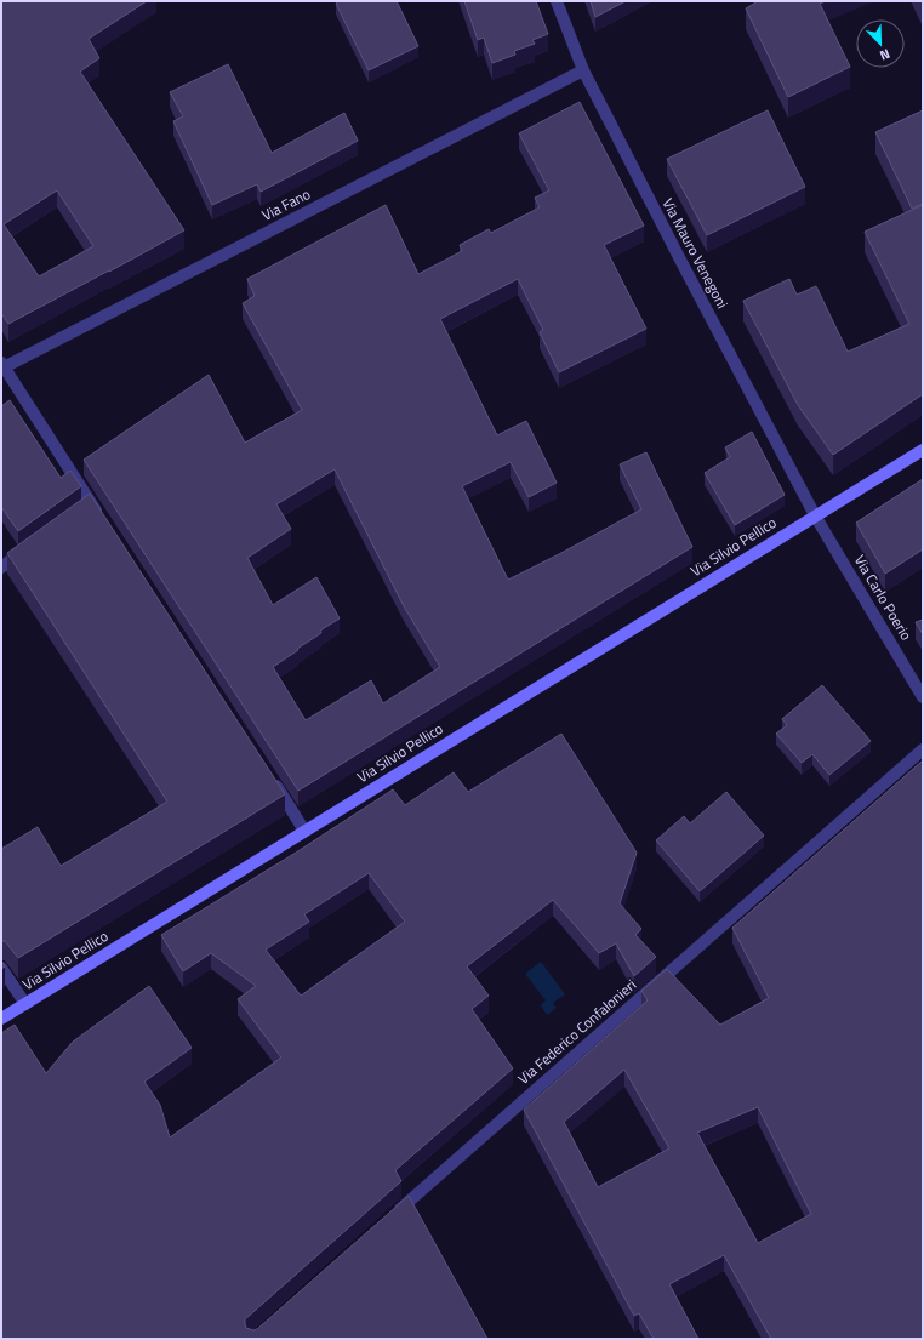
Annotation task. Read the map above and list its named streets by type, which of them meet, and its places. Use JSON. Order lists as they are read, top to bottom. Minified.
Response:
{"streets":{"street":["Via Fano","Via Mauro Venegoni","Via Silvio Pellico","Via Carlo Poerio","Via Federico Confalonieri"]},"crossings":[["Via Fano","Via Mauro Venegoni"],["Via Mauro Venegoni","Via Silvio Pellico"],["Via Mauro Venegoni","Via Carlo Poerio"],["Via Silvio Pellico","Via Carlo Poerio"]],"north":"bottom right"}
